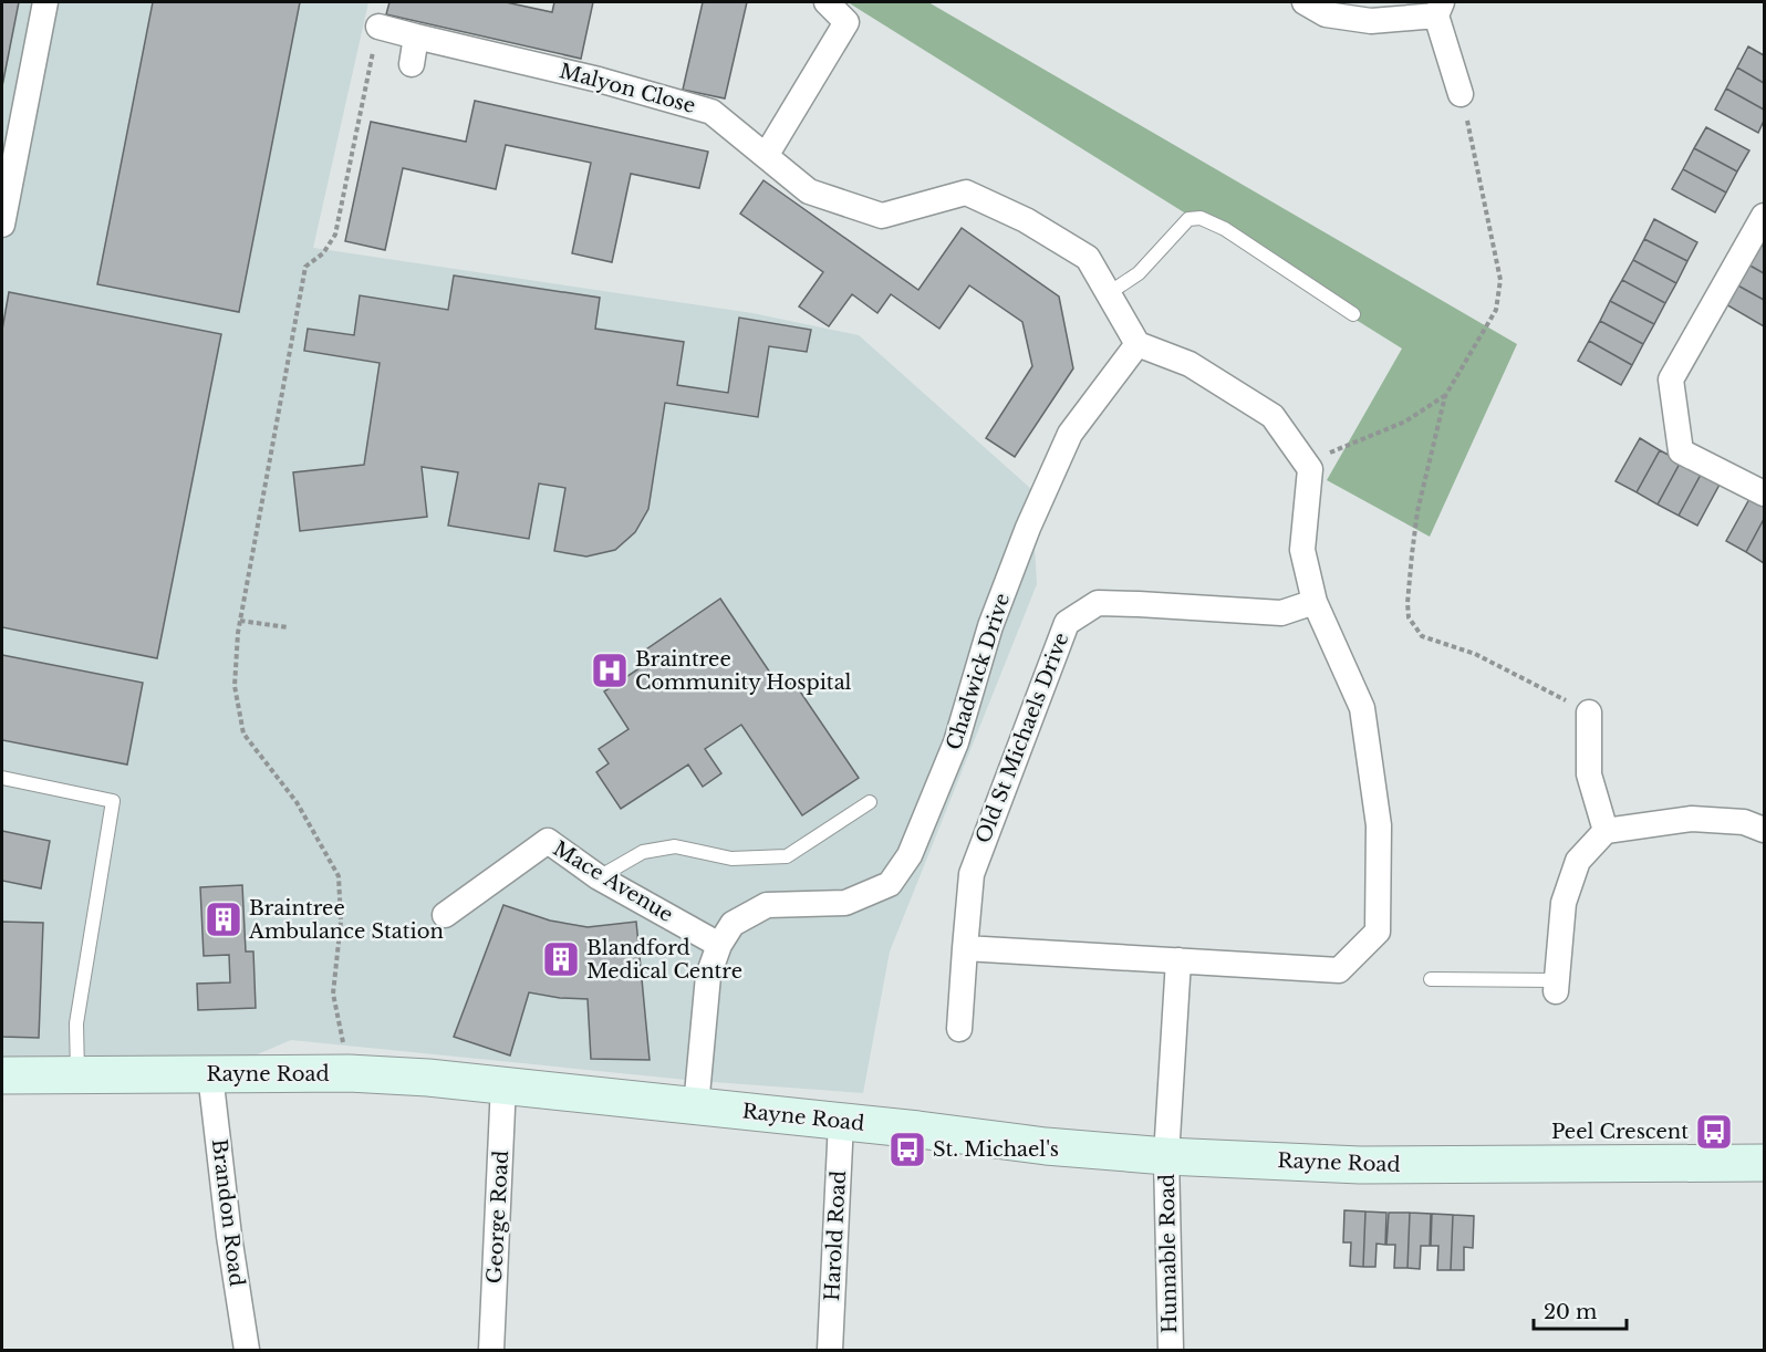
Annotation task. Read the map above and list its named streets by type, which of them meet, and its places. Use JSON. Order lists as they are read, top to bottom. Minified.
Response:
{"streets":{"main road":["Rayne Road"],"street":["Malyon Close","Chadwick Drive","Old St Michaels Drive","Mace Avenue","Brandon Road","George Road","Harold Road","Hunnable Road"]},"crossings":[["Malyon Close","Chadwick Drive"],["Chadwick Drive","Mace Avenue"],["Chadwick Drive","Rayne Road"],["Rayne Road","Brandon Road"],["Rayne Road","George Road"],["Rayne Road","Harold Road"],["Rayne Road","Hunnable Road"]],"places":{"hospital":["Braintree Community Hospital"],"building":["Braintree Ambulance Station","Blandford Medical Centre"],"bus stop":["Peel Crescent","St. Michael's"]},"scale_bar":"20 m"}
